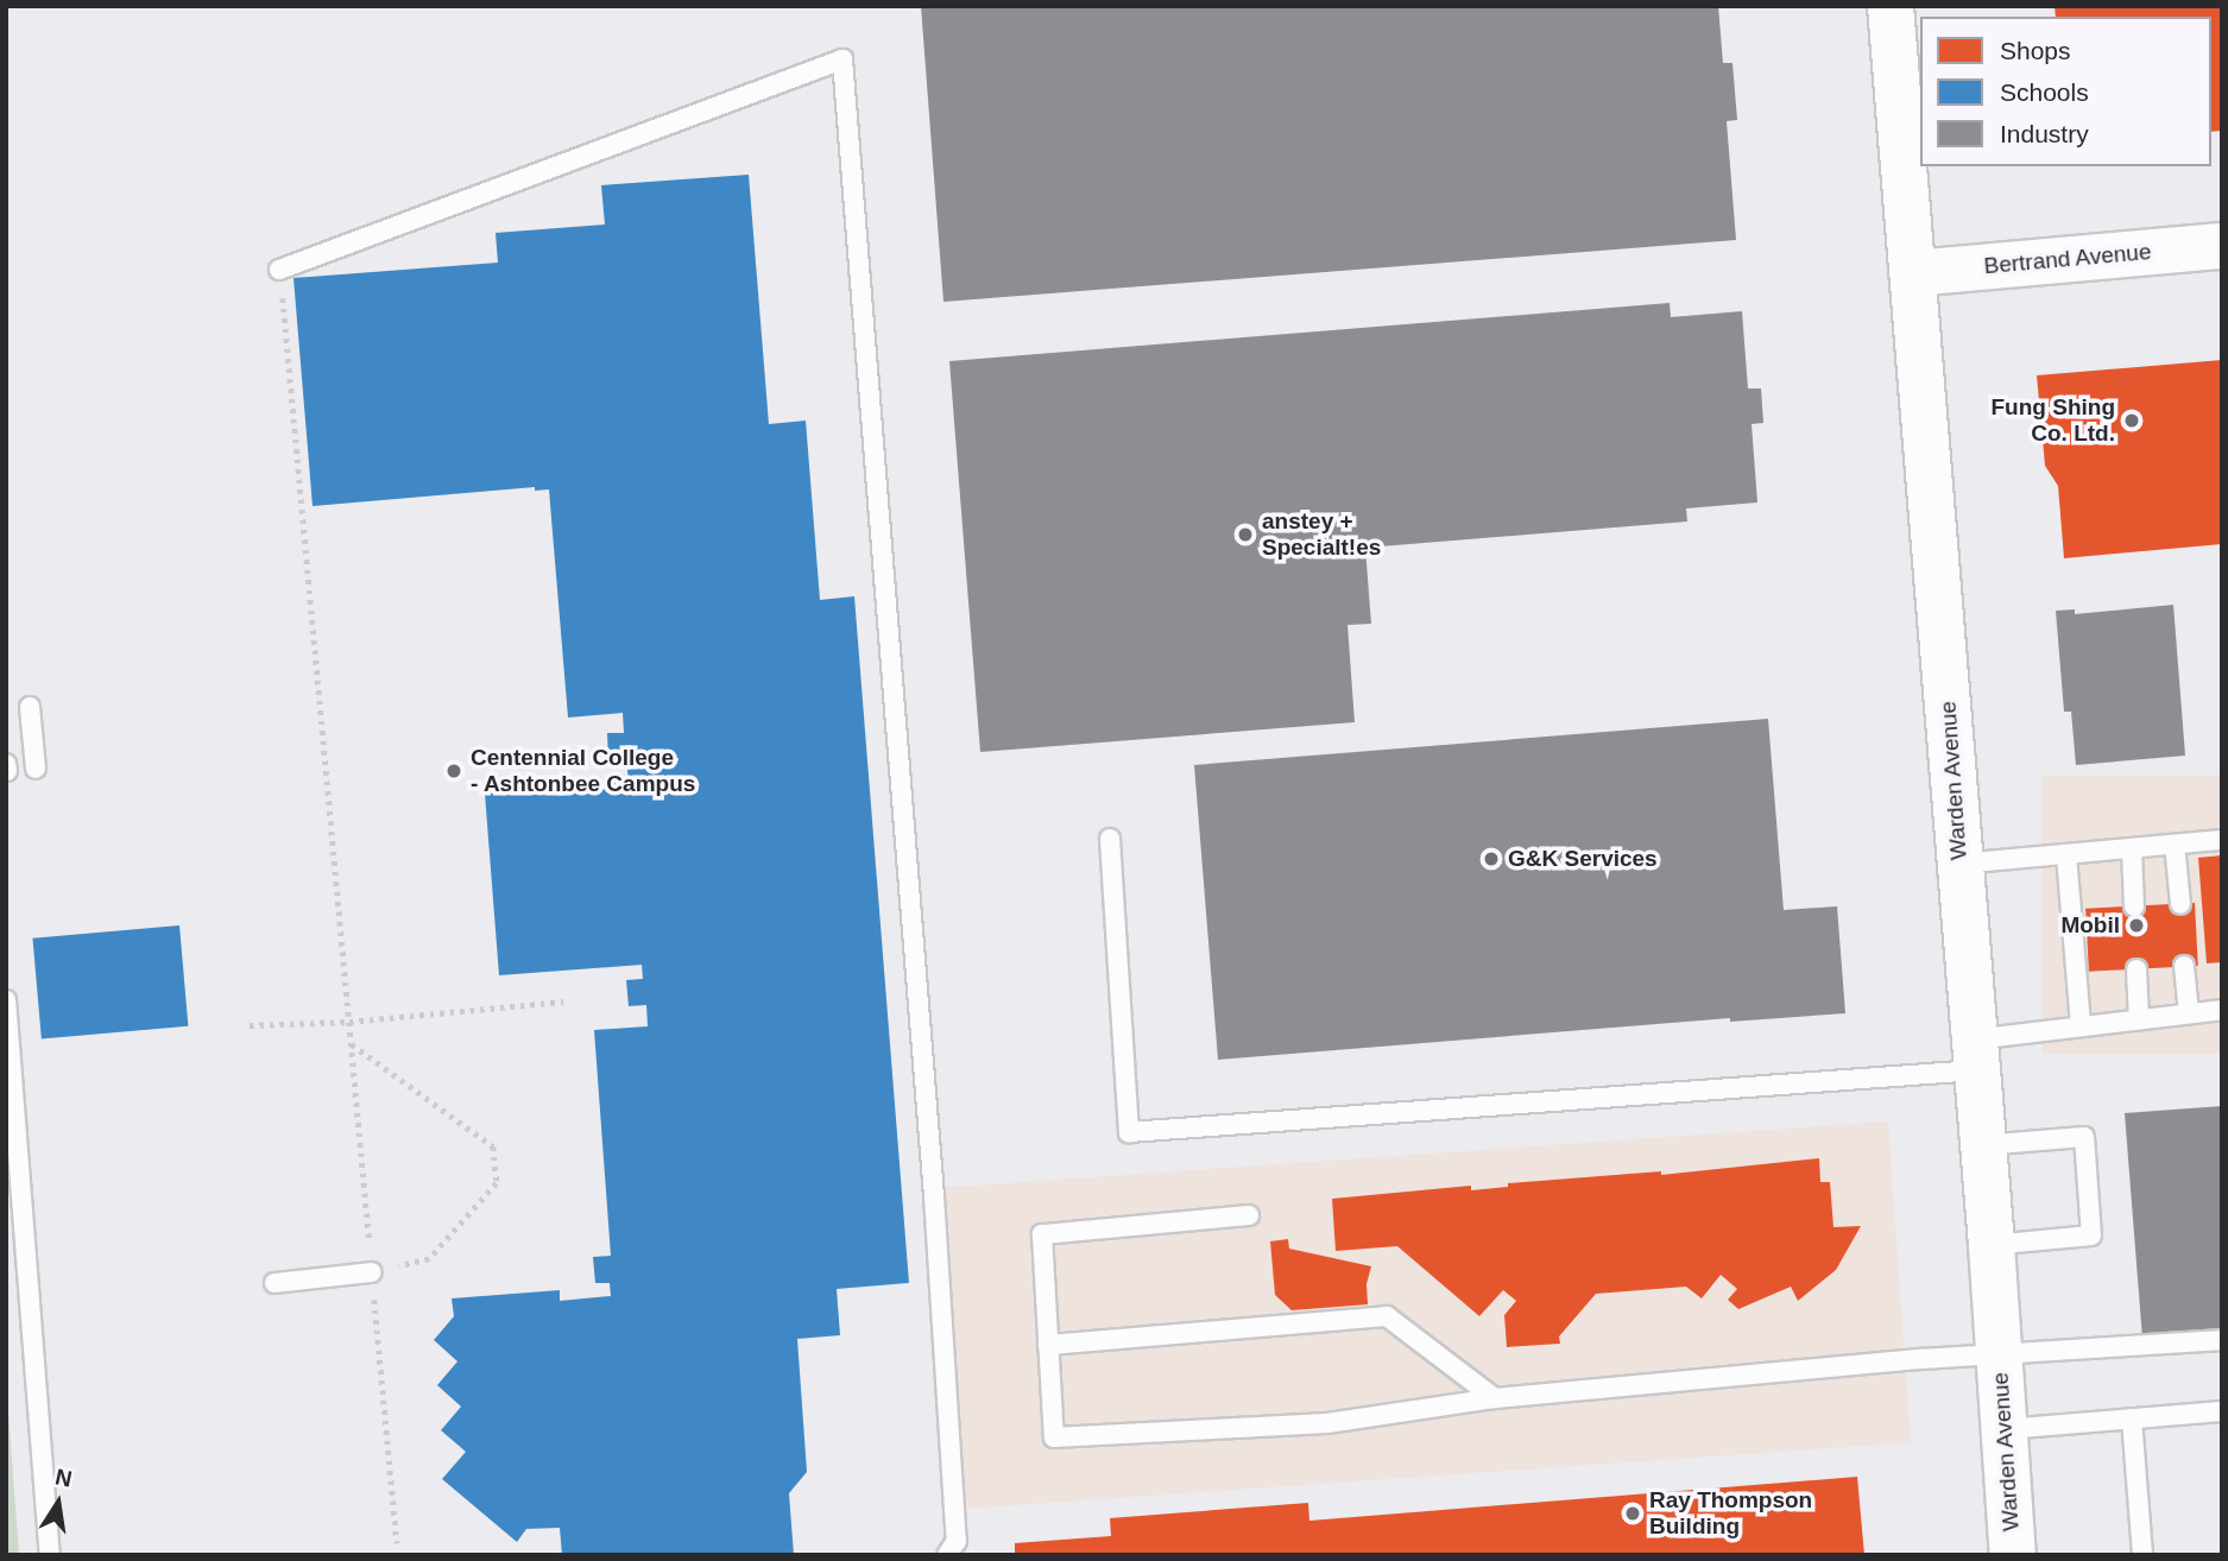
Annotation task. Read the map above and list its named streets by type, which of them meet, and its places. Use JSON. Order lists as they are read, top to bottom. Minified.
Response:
{"streets":{"main road":["Bertrand Avenue","Warden Avenue"]},"crossings":[["Bertrand Avenue","Warden Avenue"]],"places":["Fung Shing Co. Ltd.","anstey + Specialt!es","Centennial College - Ashtonbee Campus","G&K Services","Mobil","Ray Thompson Building"],"legend":["Shops","Schools","Industry"],"north":"top"}
